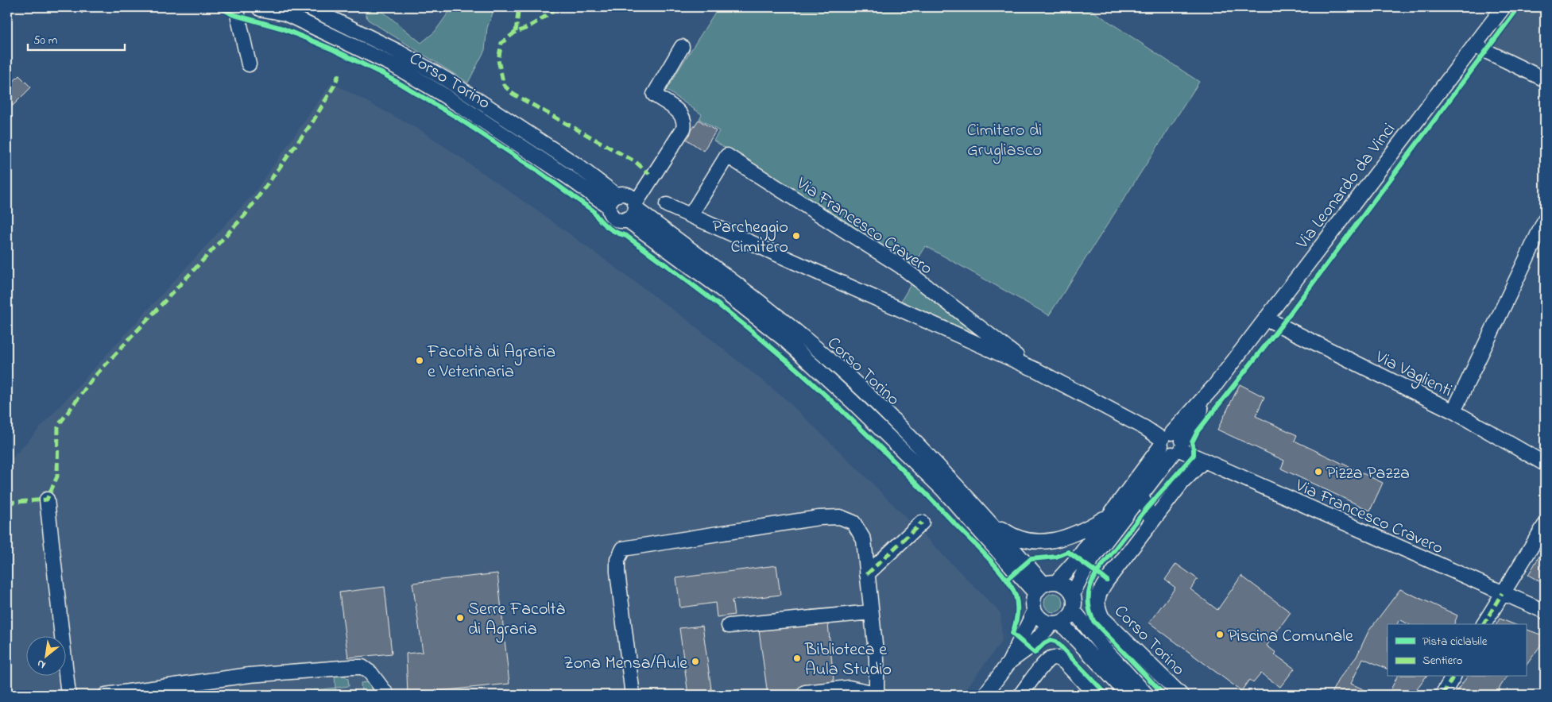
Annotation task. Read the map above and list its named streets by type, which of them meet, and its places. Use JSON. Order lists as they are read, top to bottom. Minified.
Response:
{"streets":{"street":["Corso Torino","Via Leonardo da Vinci","Via Francesco Cravero","Via Vaglienti"]},"crossings":[["Corso Torino","Via Leonardo da Vinci"],["Via Leonardo da Vinci","Via Francesco Cravero"],["Via Leonardo da Vinci","Via Vaglienti"]],"parks":["Cimitero di Grugliasco"],"places":["Parcheggio Cimitero","Facoltà di Agraria e Veterinaria","Pizza Pazza","Serre Facoltà di Agraria","Piscina Comunale","Biblioteca e Aula Studio","Zona Mensa/Aule"],"legend":["Pista ciclabile","Sentiero"],"scale_bar":"50 m","north":"bottom left"}
